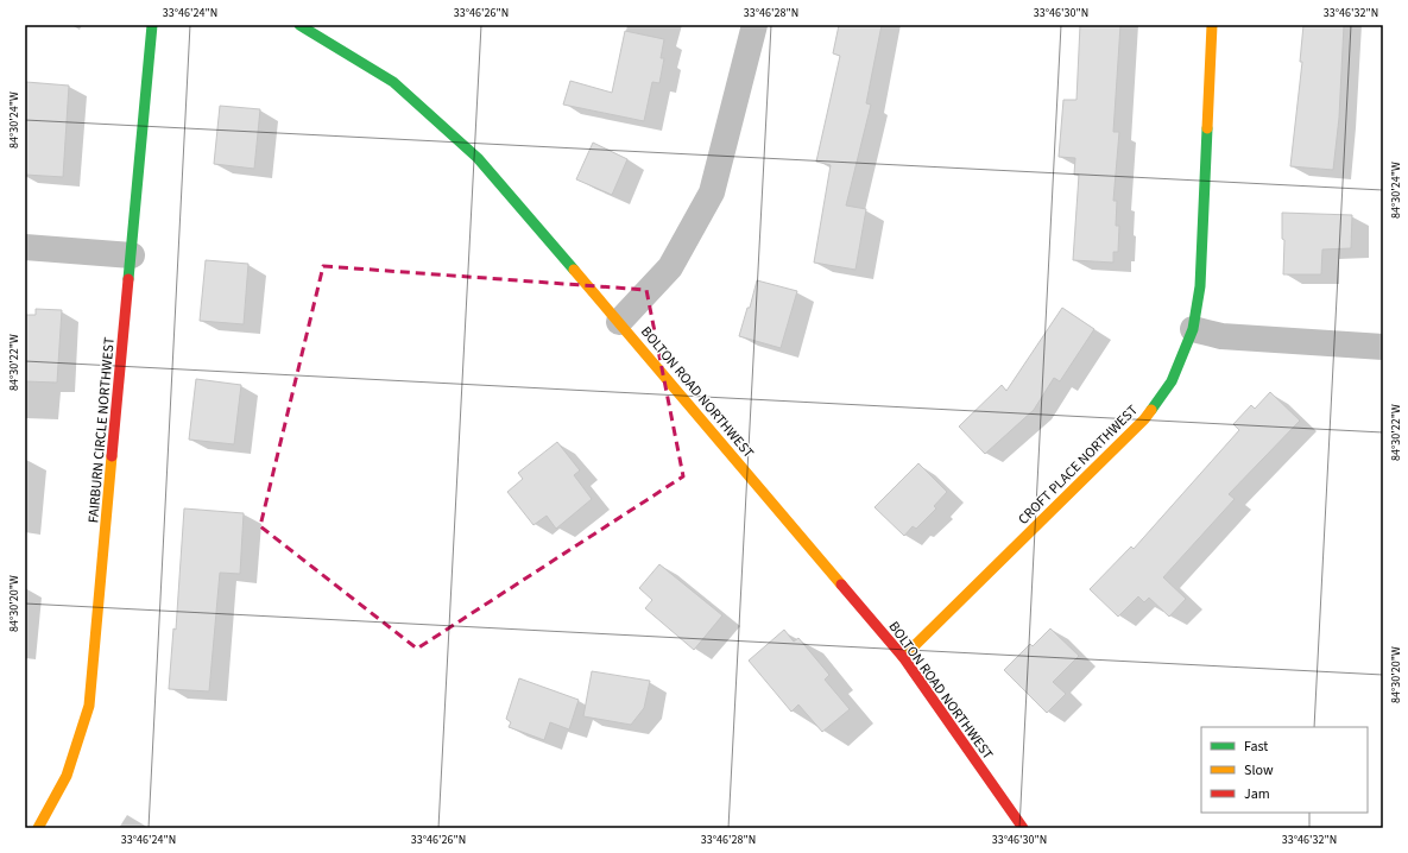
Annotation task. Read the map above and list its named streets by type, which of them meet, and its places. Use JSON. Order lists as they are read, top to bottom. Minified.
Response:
{"streets":{"street":["BOLTON ROAD NORTHWEST","FAIRBURN CIRCLE NORTHWEST","CROFT PLACE NORTHWEST"]},"crossings":[["BOLTON ROAD NORTHWEST","CROFT PLACE NORTHWEST"]],"legend":["Fast","Slow","Jam"],"coordinates":["33°46'24\"N","33°46'26\"N","33°46'28\"N","33°46'30\"N","33°46'32\"N","84°30'24\"W","84°30'22\"W","84°30'20\"W"]}
